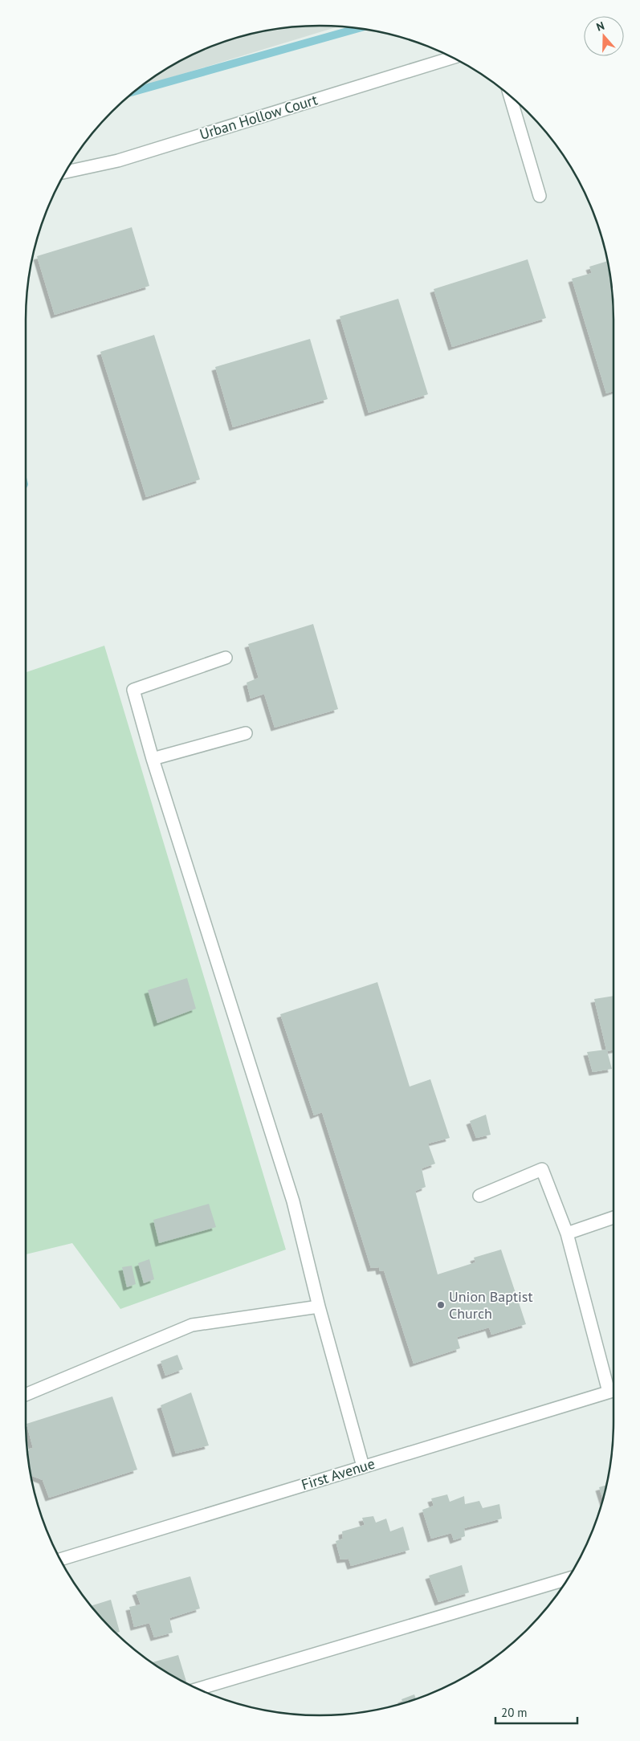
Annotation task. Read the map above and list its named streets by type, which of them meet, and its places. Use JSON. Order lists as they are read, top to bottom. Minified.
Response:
{"streets":{"street":["Urban Hollow Court","First Avenue"]},"places":["Union Baptist Church"],"scale_bar":"20 m","north":"top"}
